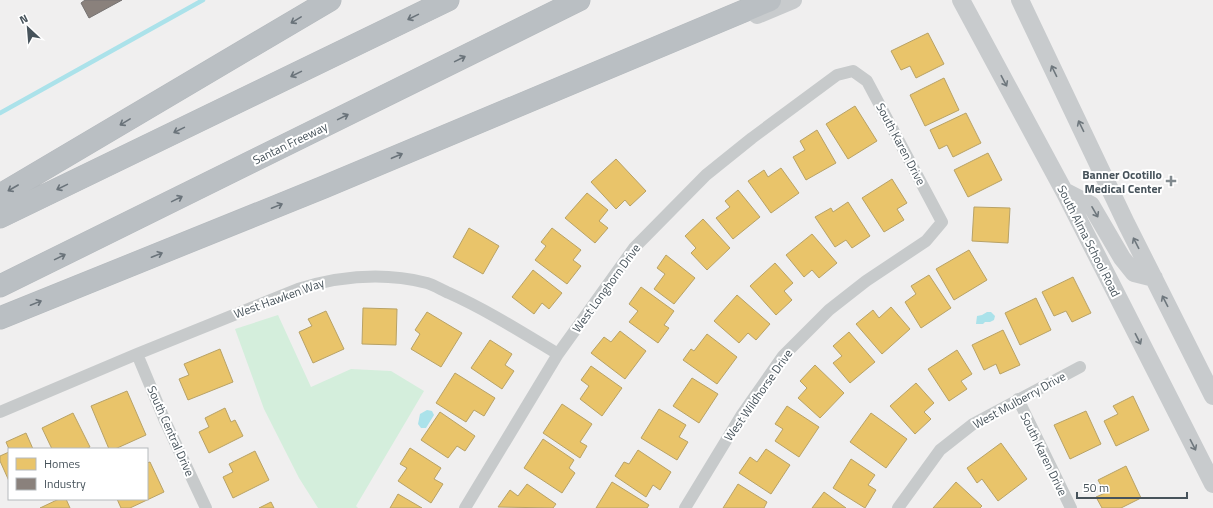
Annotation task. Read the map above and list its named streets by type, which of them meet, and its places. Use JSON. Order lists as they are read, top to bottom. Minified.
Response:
{"streets":{"highway":["Santan Freeway"],"main road":["South Alma School Road"],"street":["South Karen Drive","West Longhorn Drive","West Hawken Way","West Wildhorse Drive","West Mulberry Drive","South Central Drive"]},"crossings":[["South Karen Drive","West Longhorn Drive"],["South Karen Drive","West Wildhorse Drive"],["South Karen Drive","West Mulberry Drive"],["West Longhorn Drive","West Hawken Way"],["West Hawken Way","South Central Drive"]],"places":{"health":["Banner Ocotillo Medical Center"]},"legend":["Homes","Industry"],"scale_bar":"50 m","north":"top left"}
